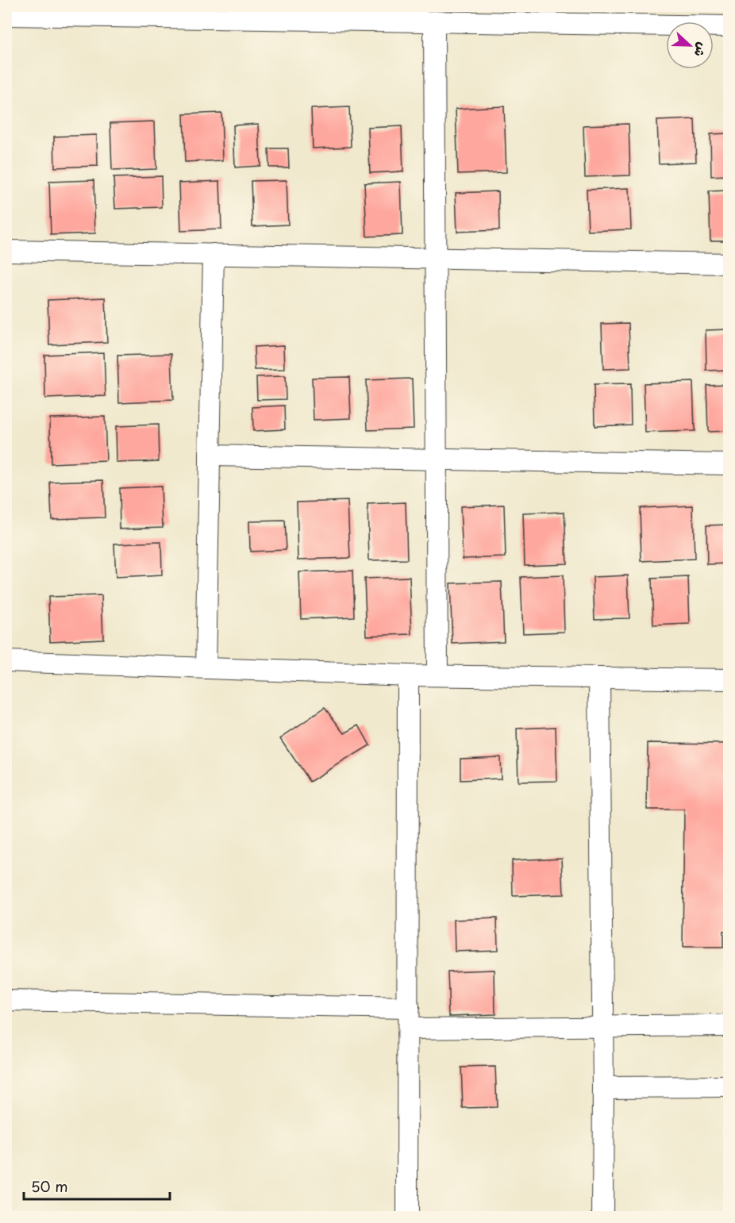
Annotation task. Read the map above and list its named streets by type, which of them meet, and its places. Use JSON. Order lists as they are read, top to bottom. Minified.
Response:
{"scale_bar":"50 m","north":"right"}
